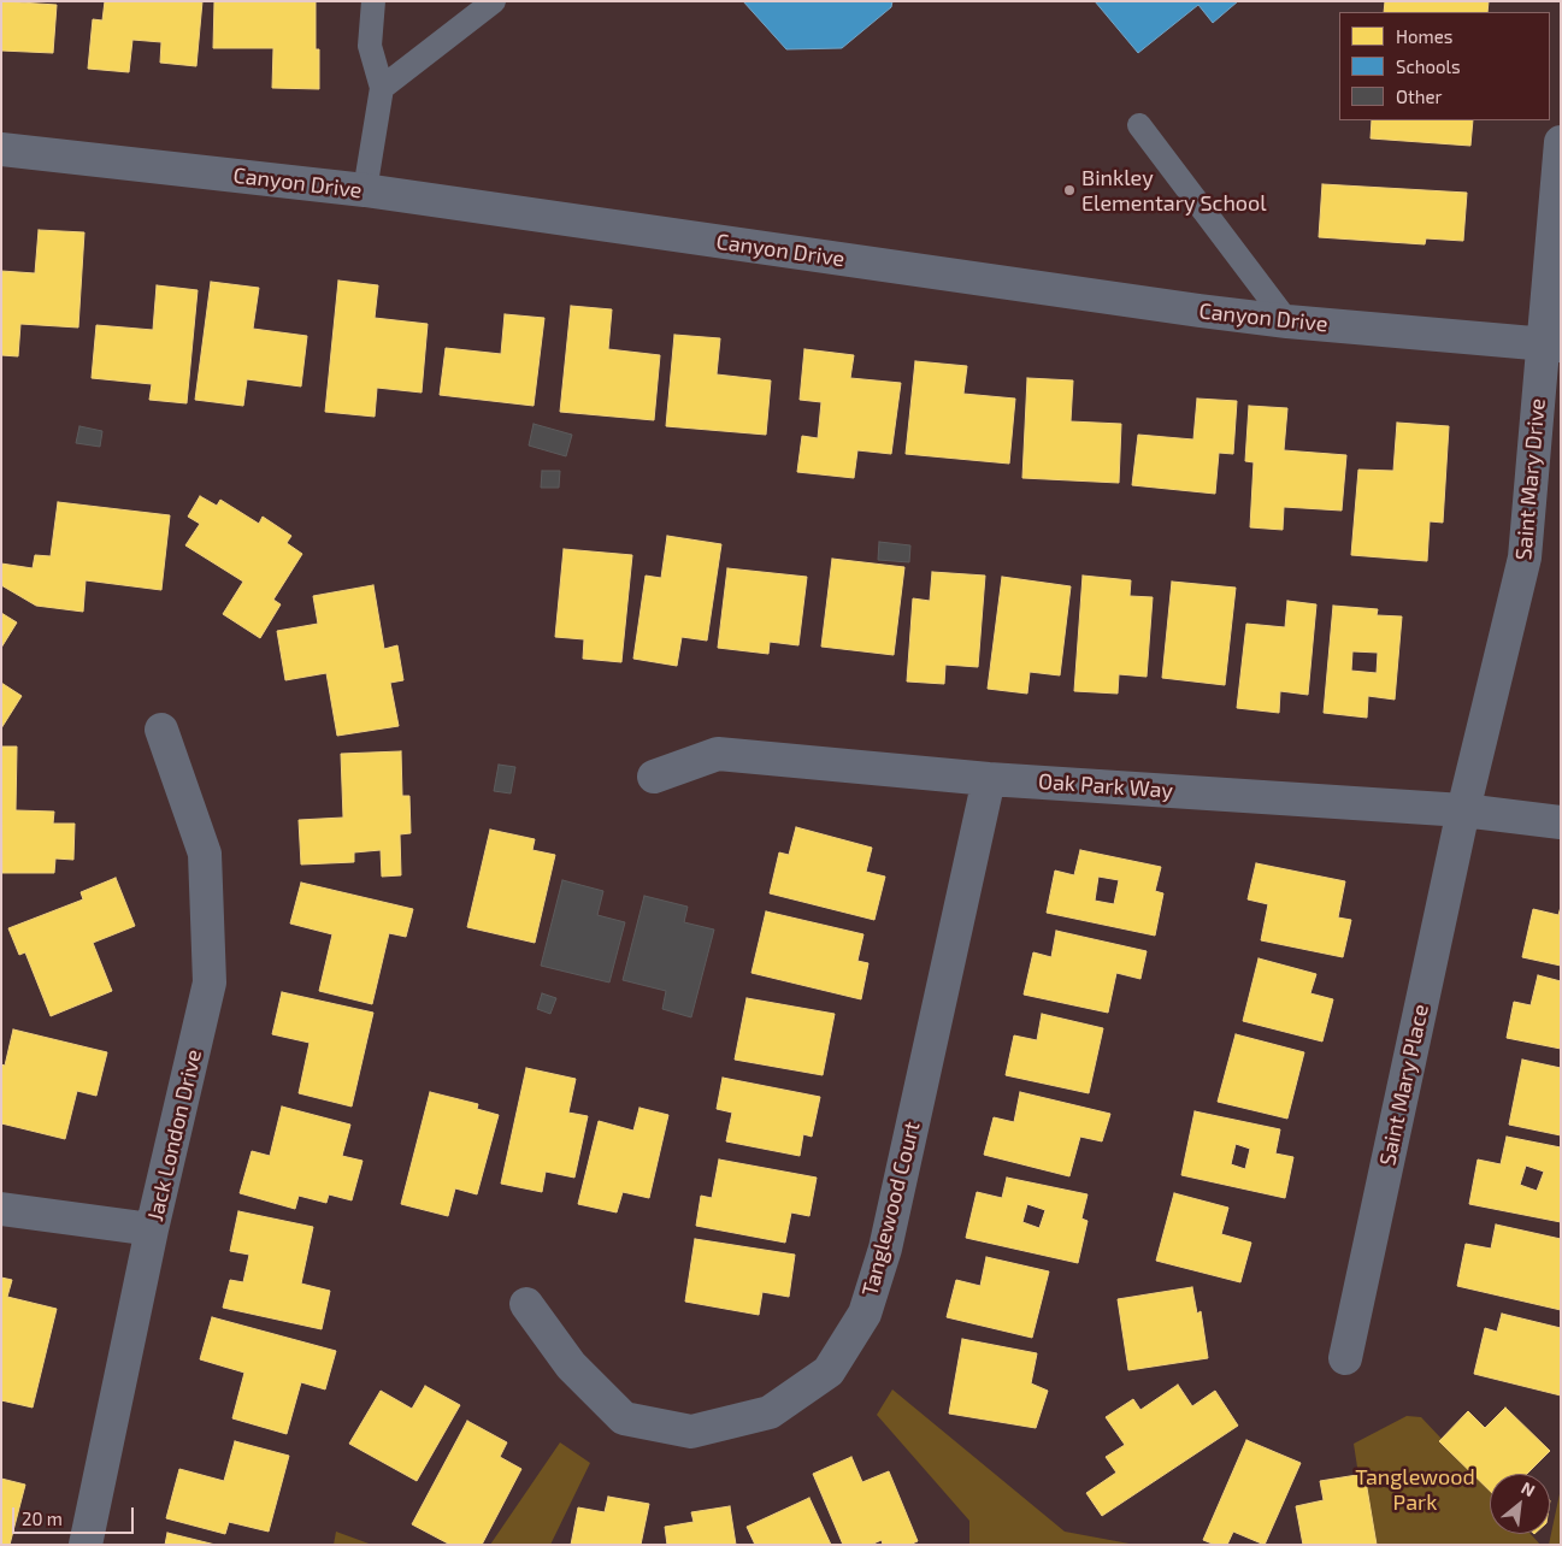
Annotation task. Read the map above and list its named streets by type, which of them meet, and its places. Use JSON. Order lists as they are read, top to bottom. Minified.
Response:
{"streets":{"street":["Canyon Drive","Saint Mary Drive","Oak Park Way","Saint Mary Place","Jack London Drive","Tanglewood Court"]},"crossings":[["Canyon Drive","Saint Mary Drive"],["Saint Mary Drive","Oak Park Way"],["Saint Mary Drive","Saint Mary Place"],["Oak Park Way","Saint Mary Place"],["Oak Park Way","Tanglewood Court"]],"parks":["Tanglewood Park"],"places":["Binkley Elementary School"],"legend":["Homes","Schools","Other"],"scale_bar":"20 m","north":"top right"}
